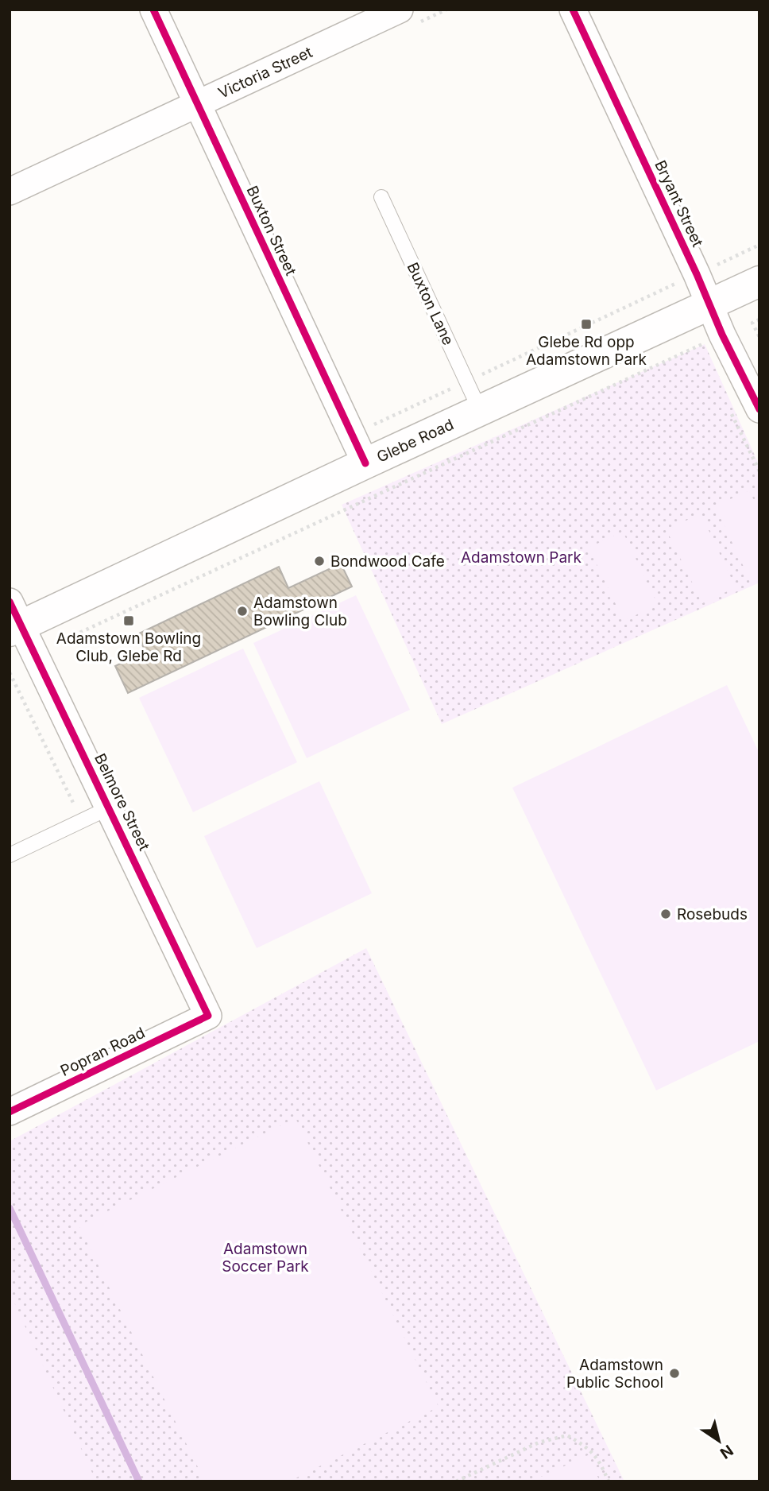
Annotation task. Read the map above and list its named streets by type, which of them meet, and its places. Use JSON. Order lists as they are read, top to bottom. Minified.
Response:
{"streets":{"main road":["Glebe Road"],"street":["Victoria Street","Bryant Street","Buxton Street","Belmore Street","Popran Road"],"lane":["Buxton Lane"]},"crossings":[["Victoria Street","Buxton Street"],["Bryant Street","Glebe Road"],["Buxton Street","Glebe Road"],["Buxton Lane","Glebe Road"],["Glebe Road","Belmore Street"],["Belmore Street","Popran Road"]],"parks":["Adamstown Park","Adamstown Soccer Park"],"places":{"transit":["Glebe Rd opp Adamstown Park","Adamstown Bowling Club, Glebe Rd"],"other":["Bondwood Cafe","Adamstown Bowling Club","Rosebuds","Adamstown Public School"]},"north":"bottom right"}
